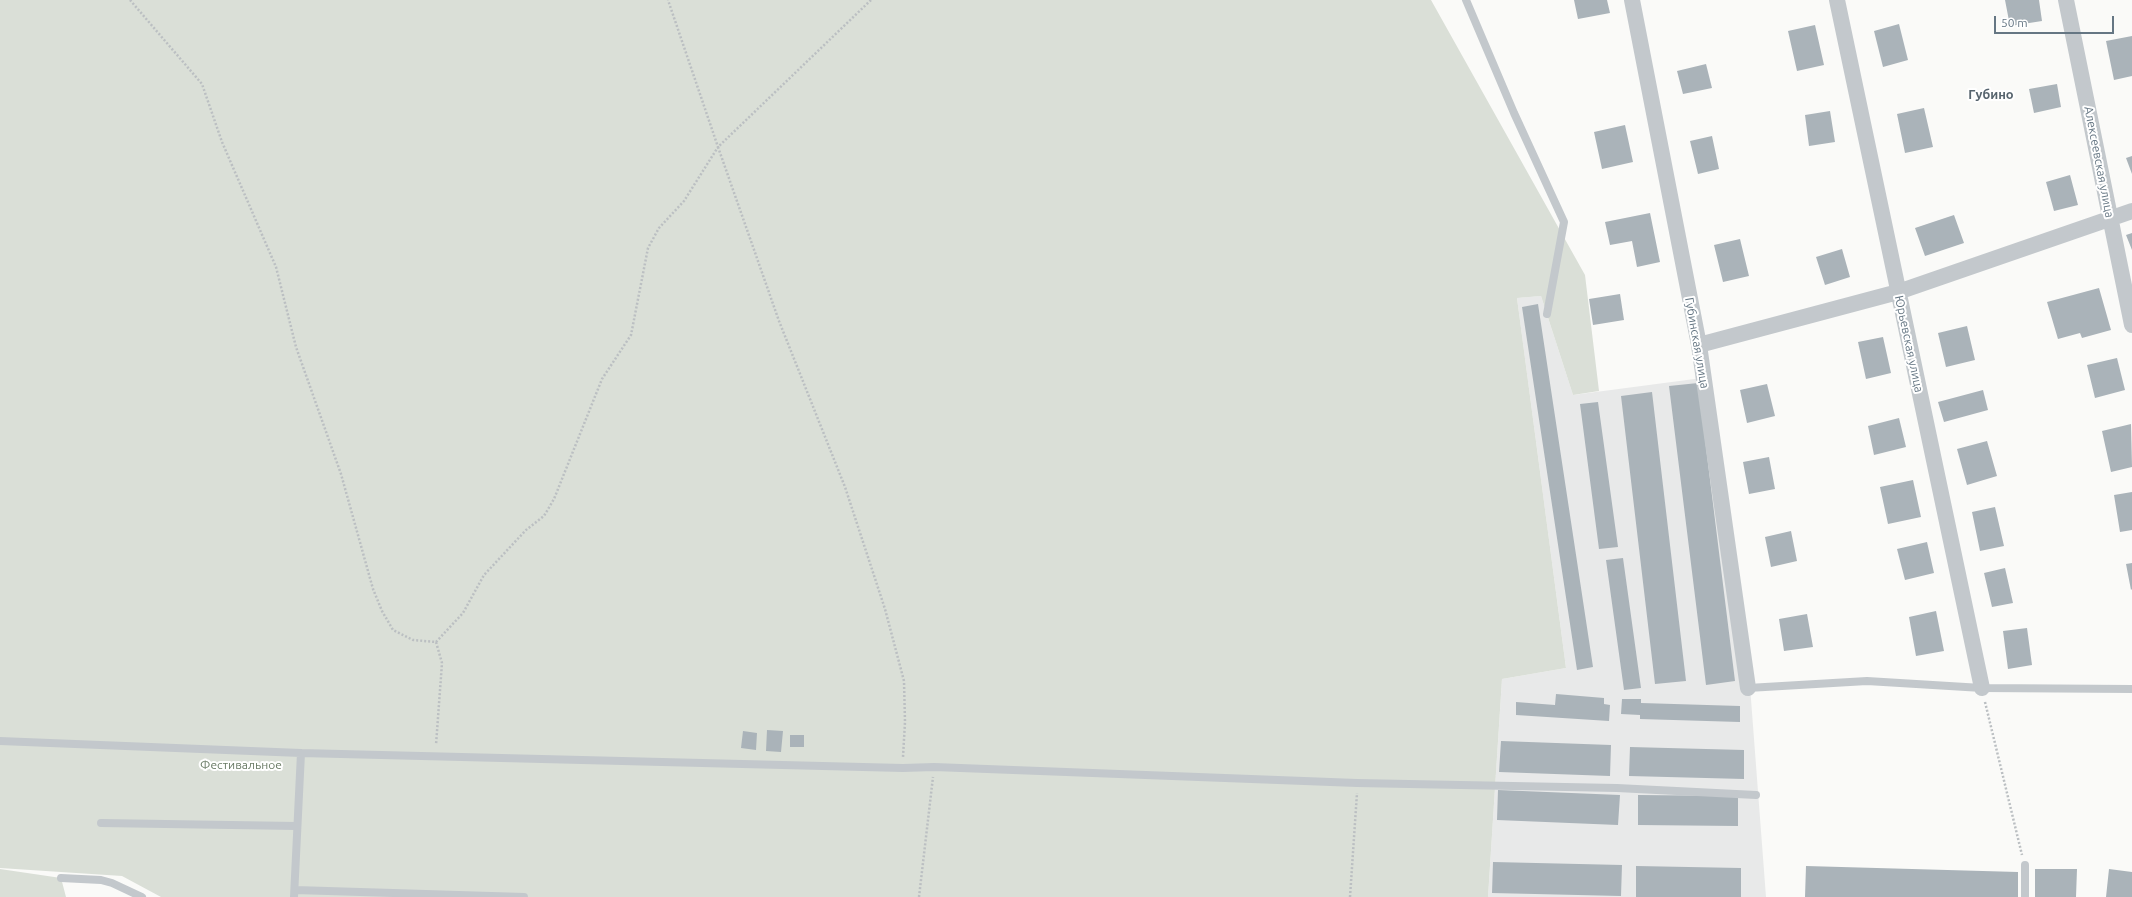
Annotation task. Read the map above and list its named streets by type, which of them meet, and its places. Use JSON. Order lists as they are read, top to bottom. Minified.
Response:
{"streets":{"street":["Алексеевская улица","Губинская улица","Юрьевская улица"]},"districts":["Губино"],"parks":["Фестивальное"],"scale_bar":"50 m"}
